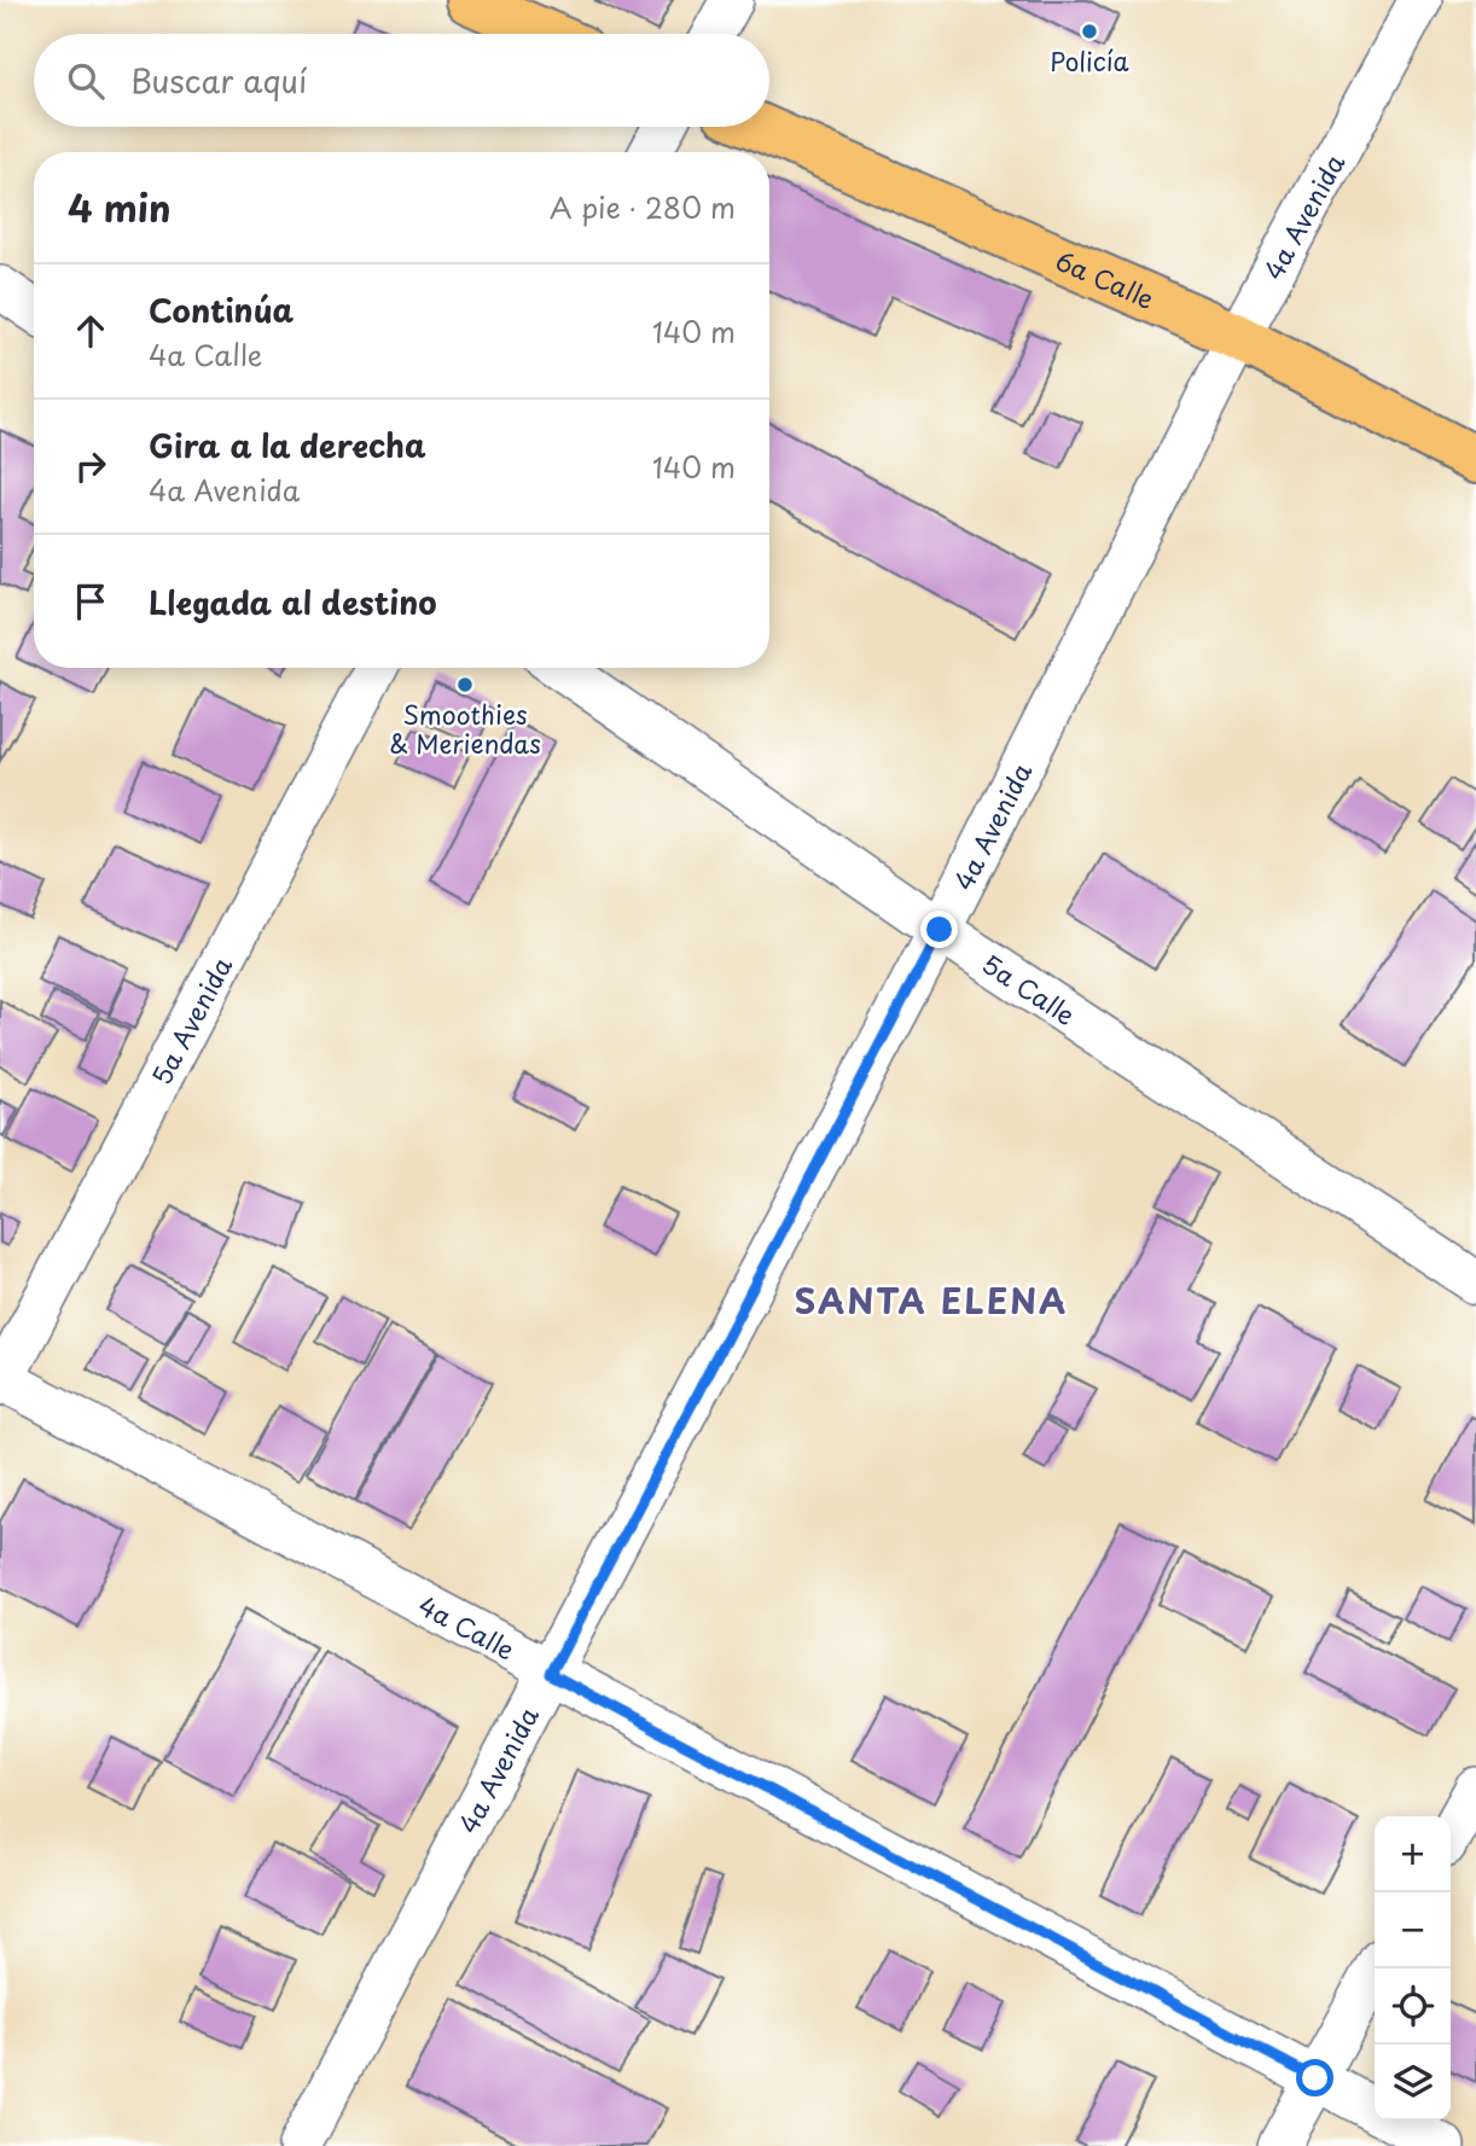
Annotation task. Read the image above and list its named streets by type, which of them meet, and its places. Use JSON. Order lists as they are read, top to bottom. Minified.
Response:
{"streets":{"main road":["6a Calle"],"street":["4a Avenida","5a Calle","5a Avenida","4a Calle"]},"crossings":[["4a Avenida","6a Calle"],["4a Avenida","5a Calle"],["4a Avenida","4a Calle"],["5a Avenida","4a Calle"]],"districts":["SANTA ELENA"],"places":["Policía","Smoothies & Meriendas"],"page":{"search":"Buscar aquí","heading":["4 min","A pie · 280 m"],"list":[["Continúa","4a Calle","140 m"],["Gira a la derecha","4a Avenida","140 m"],"Llegada al destino"],"map_buttons":["+","−"]}}
